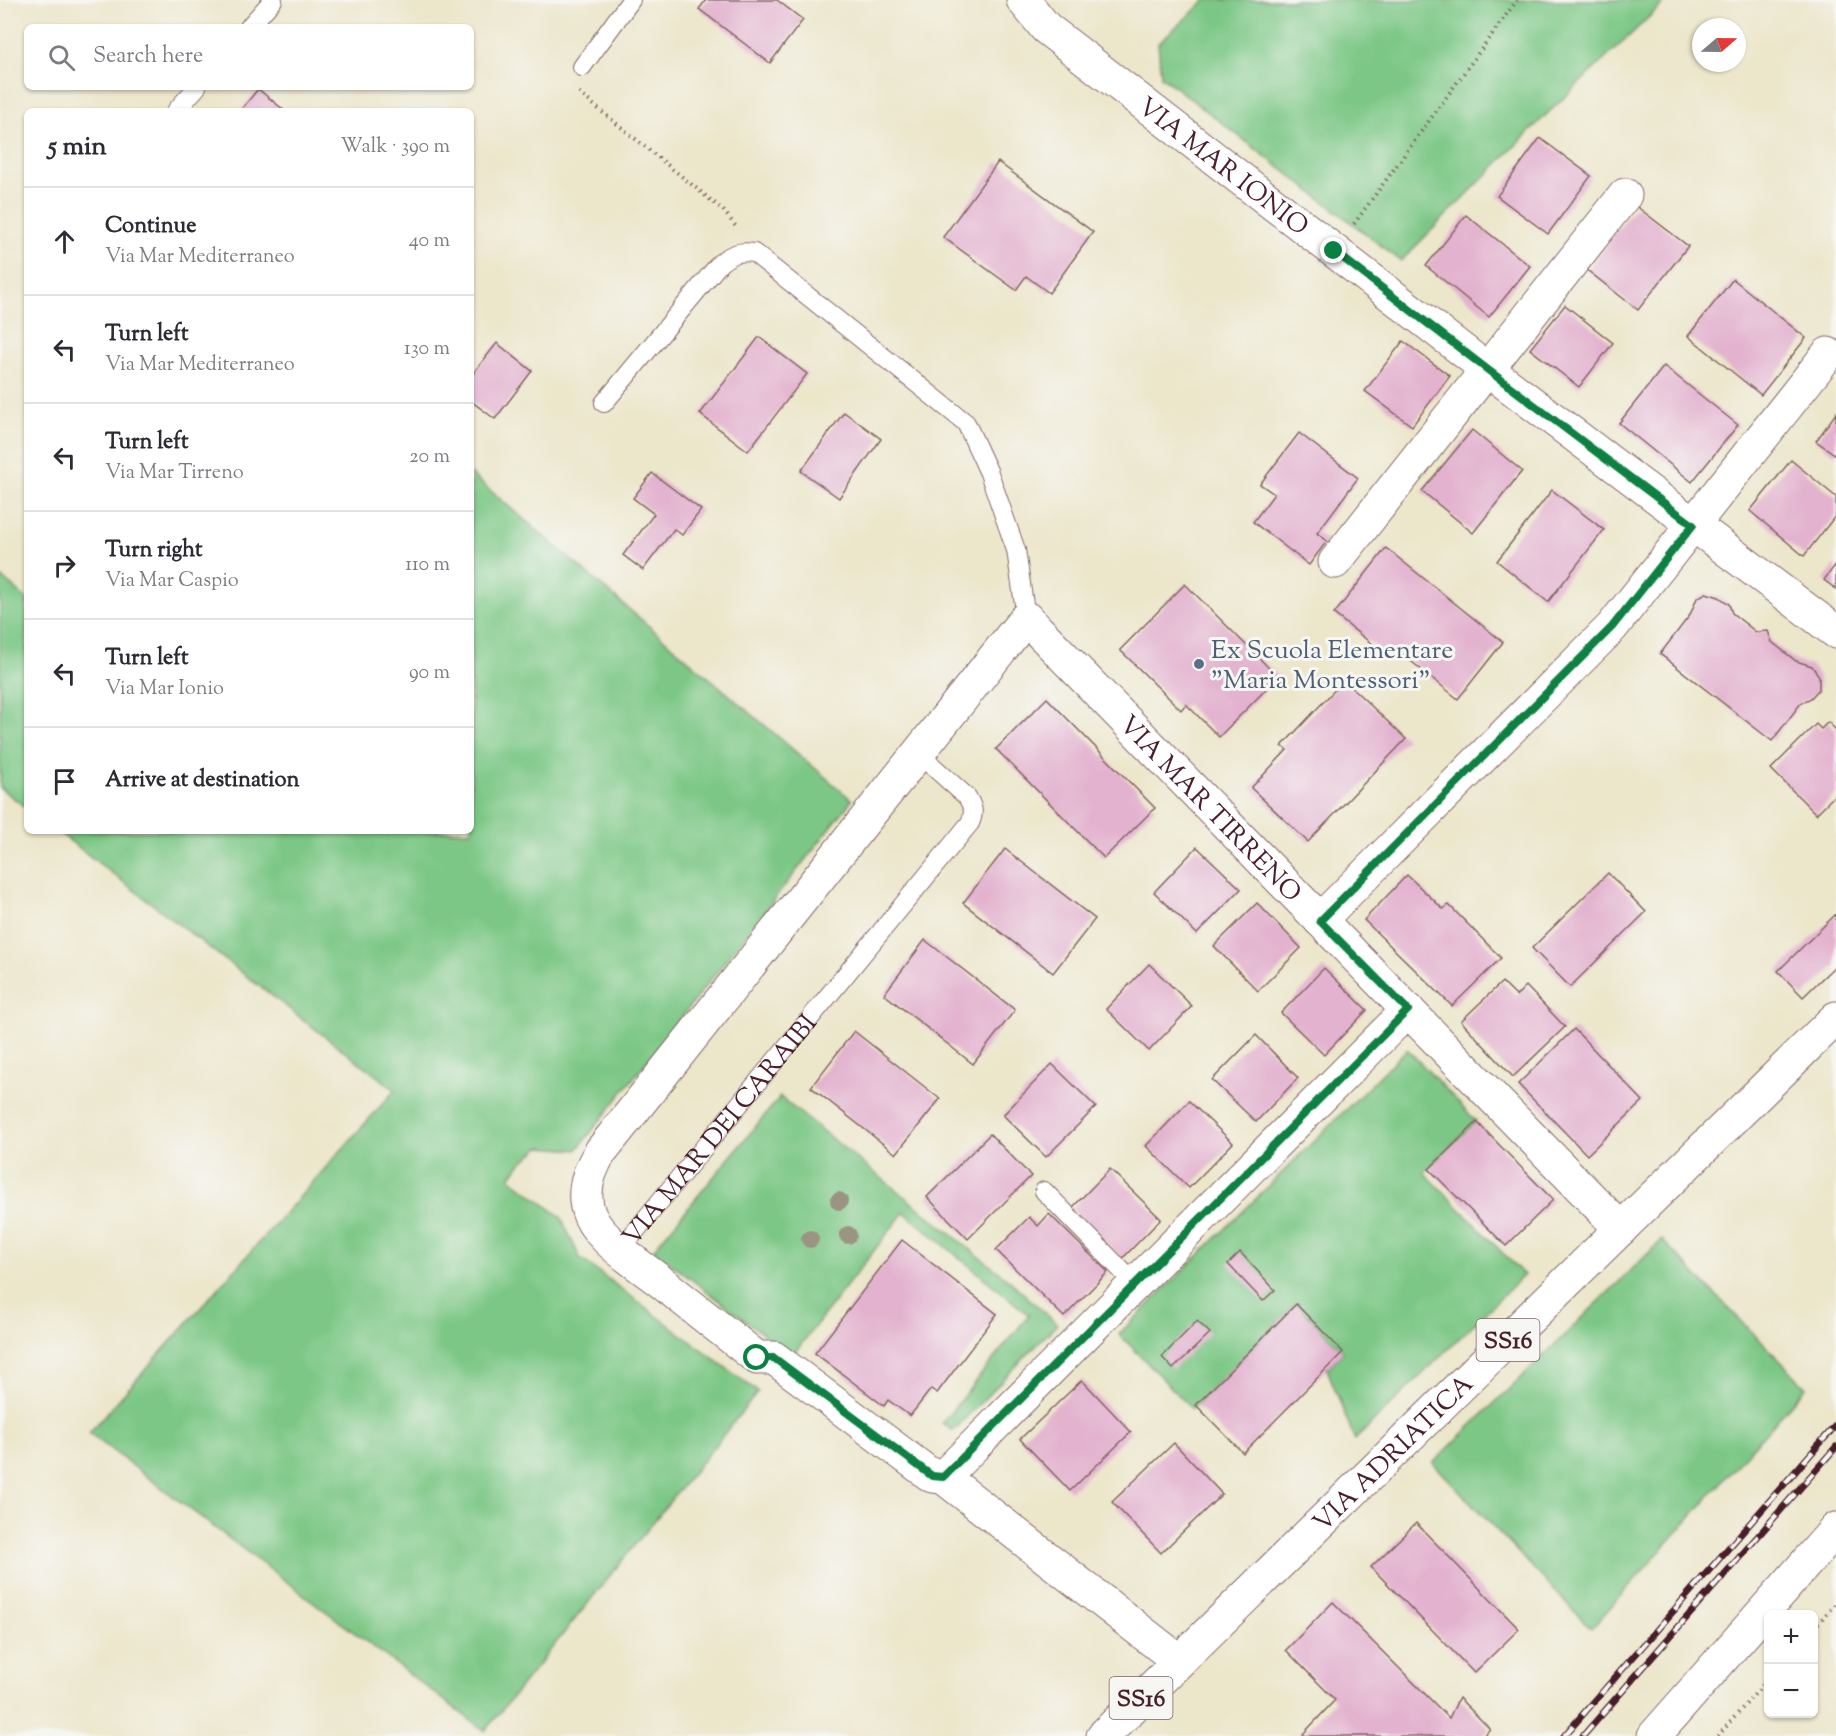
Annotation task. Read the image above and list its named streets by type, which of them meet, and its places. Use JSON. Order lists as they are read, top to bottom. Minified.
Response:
{"streets":{"street":["VIA MAR IONIO","VIA MAR TIRRENO","VIA MAR DEI CARAIBI","SS16","VIA ADRIATICA"]},"crossings":[["VIA MAR TIRRENO","VIA MAR DEI CARAIBI"],["VIA MAR TIRRENO","VIA ADRIATICA"]],"places":["Ex Scuola Elementare \"Maria Montessori\""],"north":"right","page":{"search":"Search here","heading":["5 min","Walk · 390 m"],"list":[["Continue","Via Mar Mediterraneo","40 m"],["Turn left","Via Mar Mediterraneo","130 m"],["Turn left","Via Mar Tirreno","20 m"],["Turn right","Via Mar Caspio","110 m"],["Turn left","Via Mar Ionio","90 m"],"Arrive at destination"],"map_buttons":["+","−"]}}
